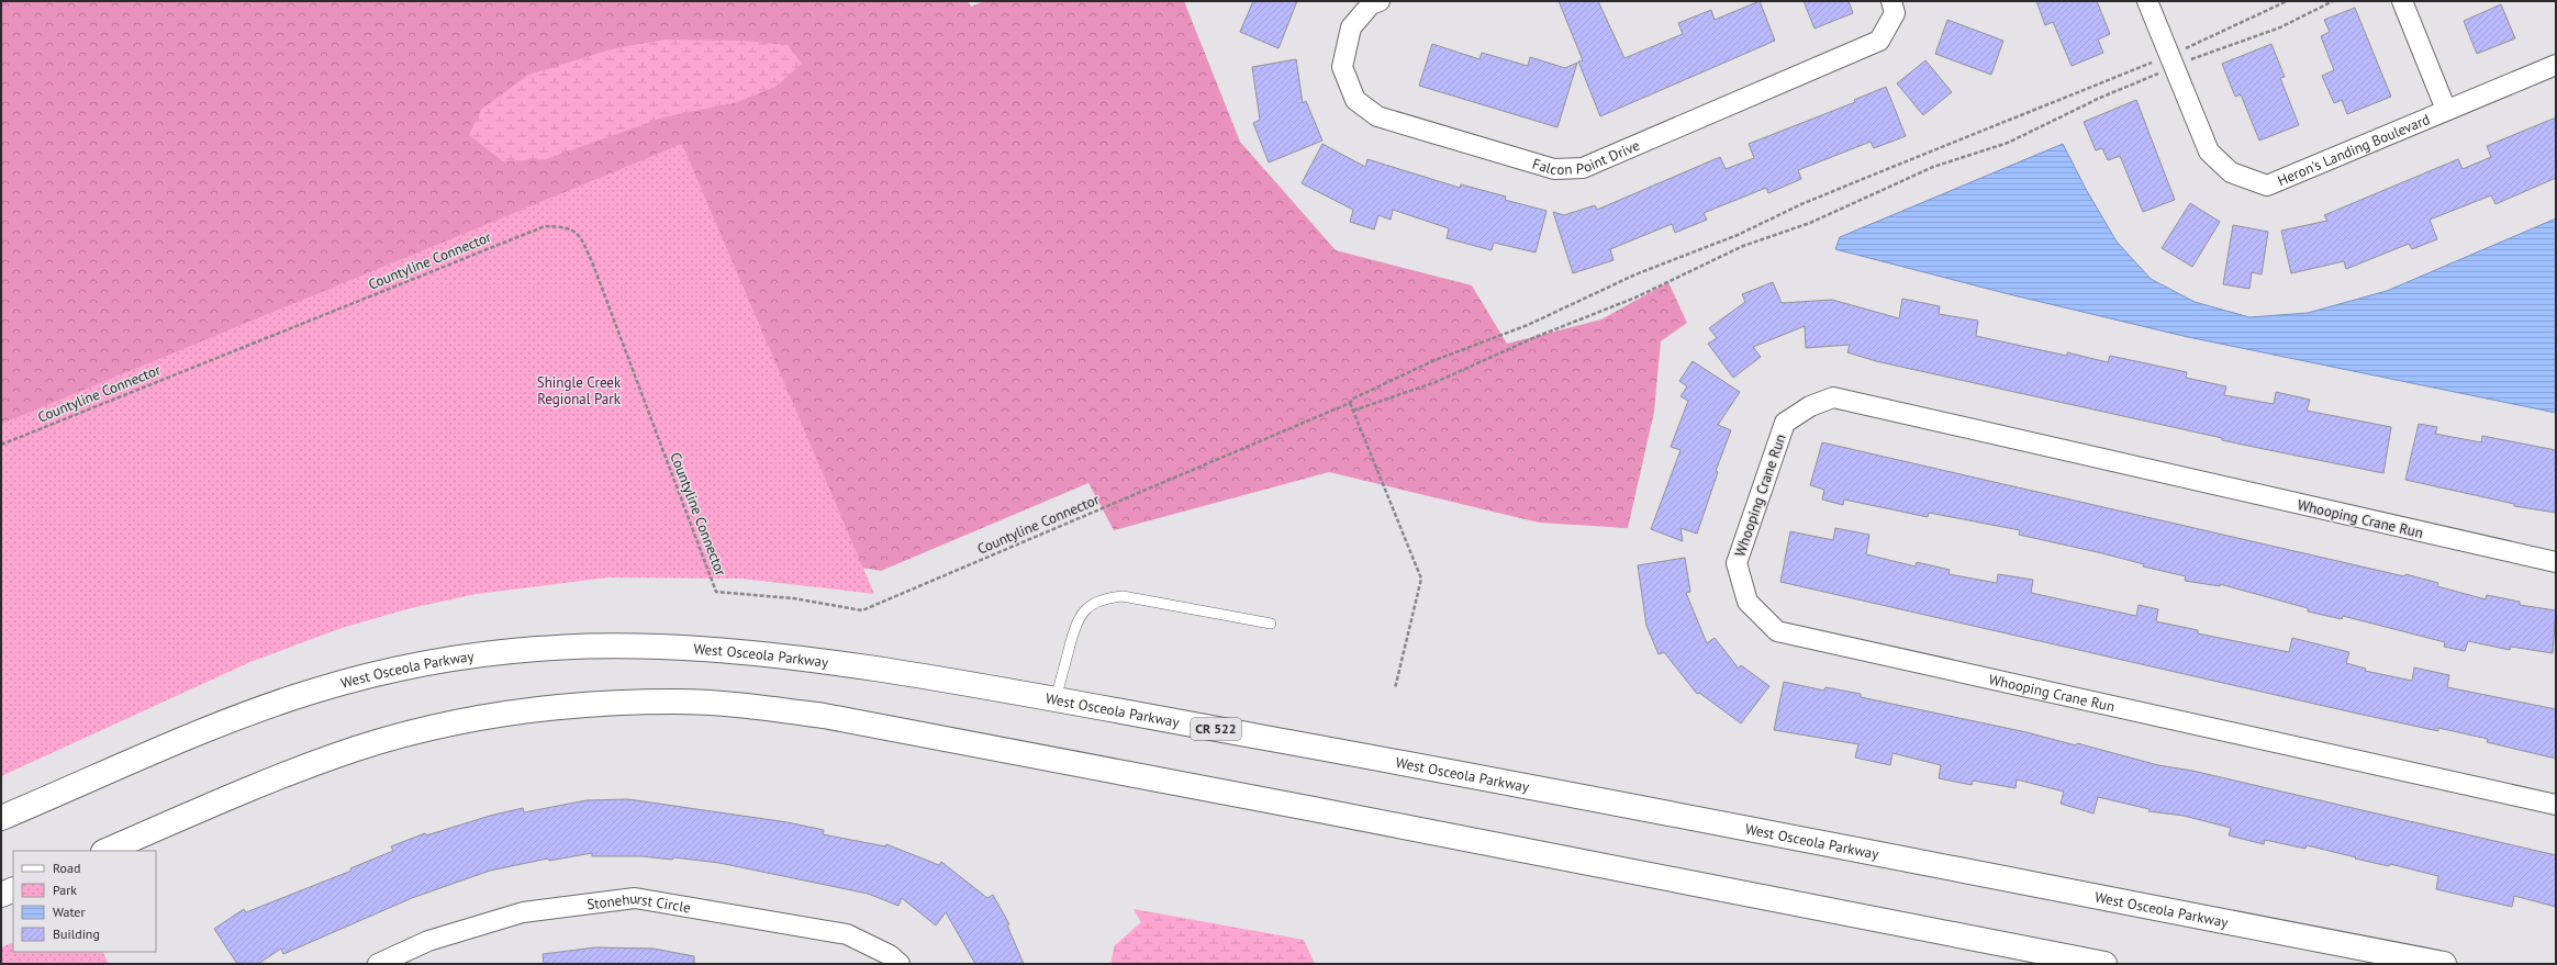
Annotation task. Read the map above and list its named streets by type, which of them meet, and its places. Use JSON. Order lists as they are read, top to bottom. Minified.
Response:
{"streets":{"main road":["West Osceola Parkway","CR 522"],"street":["Heron's Landing Boulevard","Falcon Point Drive","Whooping Crane Run","Stonehurst Circle"],"path":["Countyline Connector"]},"parks":["Shingle Creek Regional Park"],"legend":["Road","Park","Water","Building"]}
